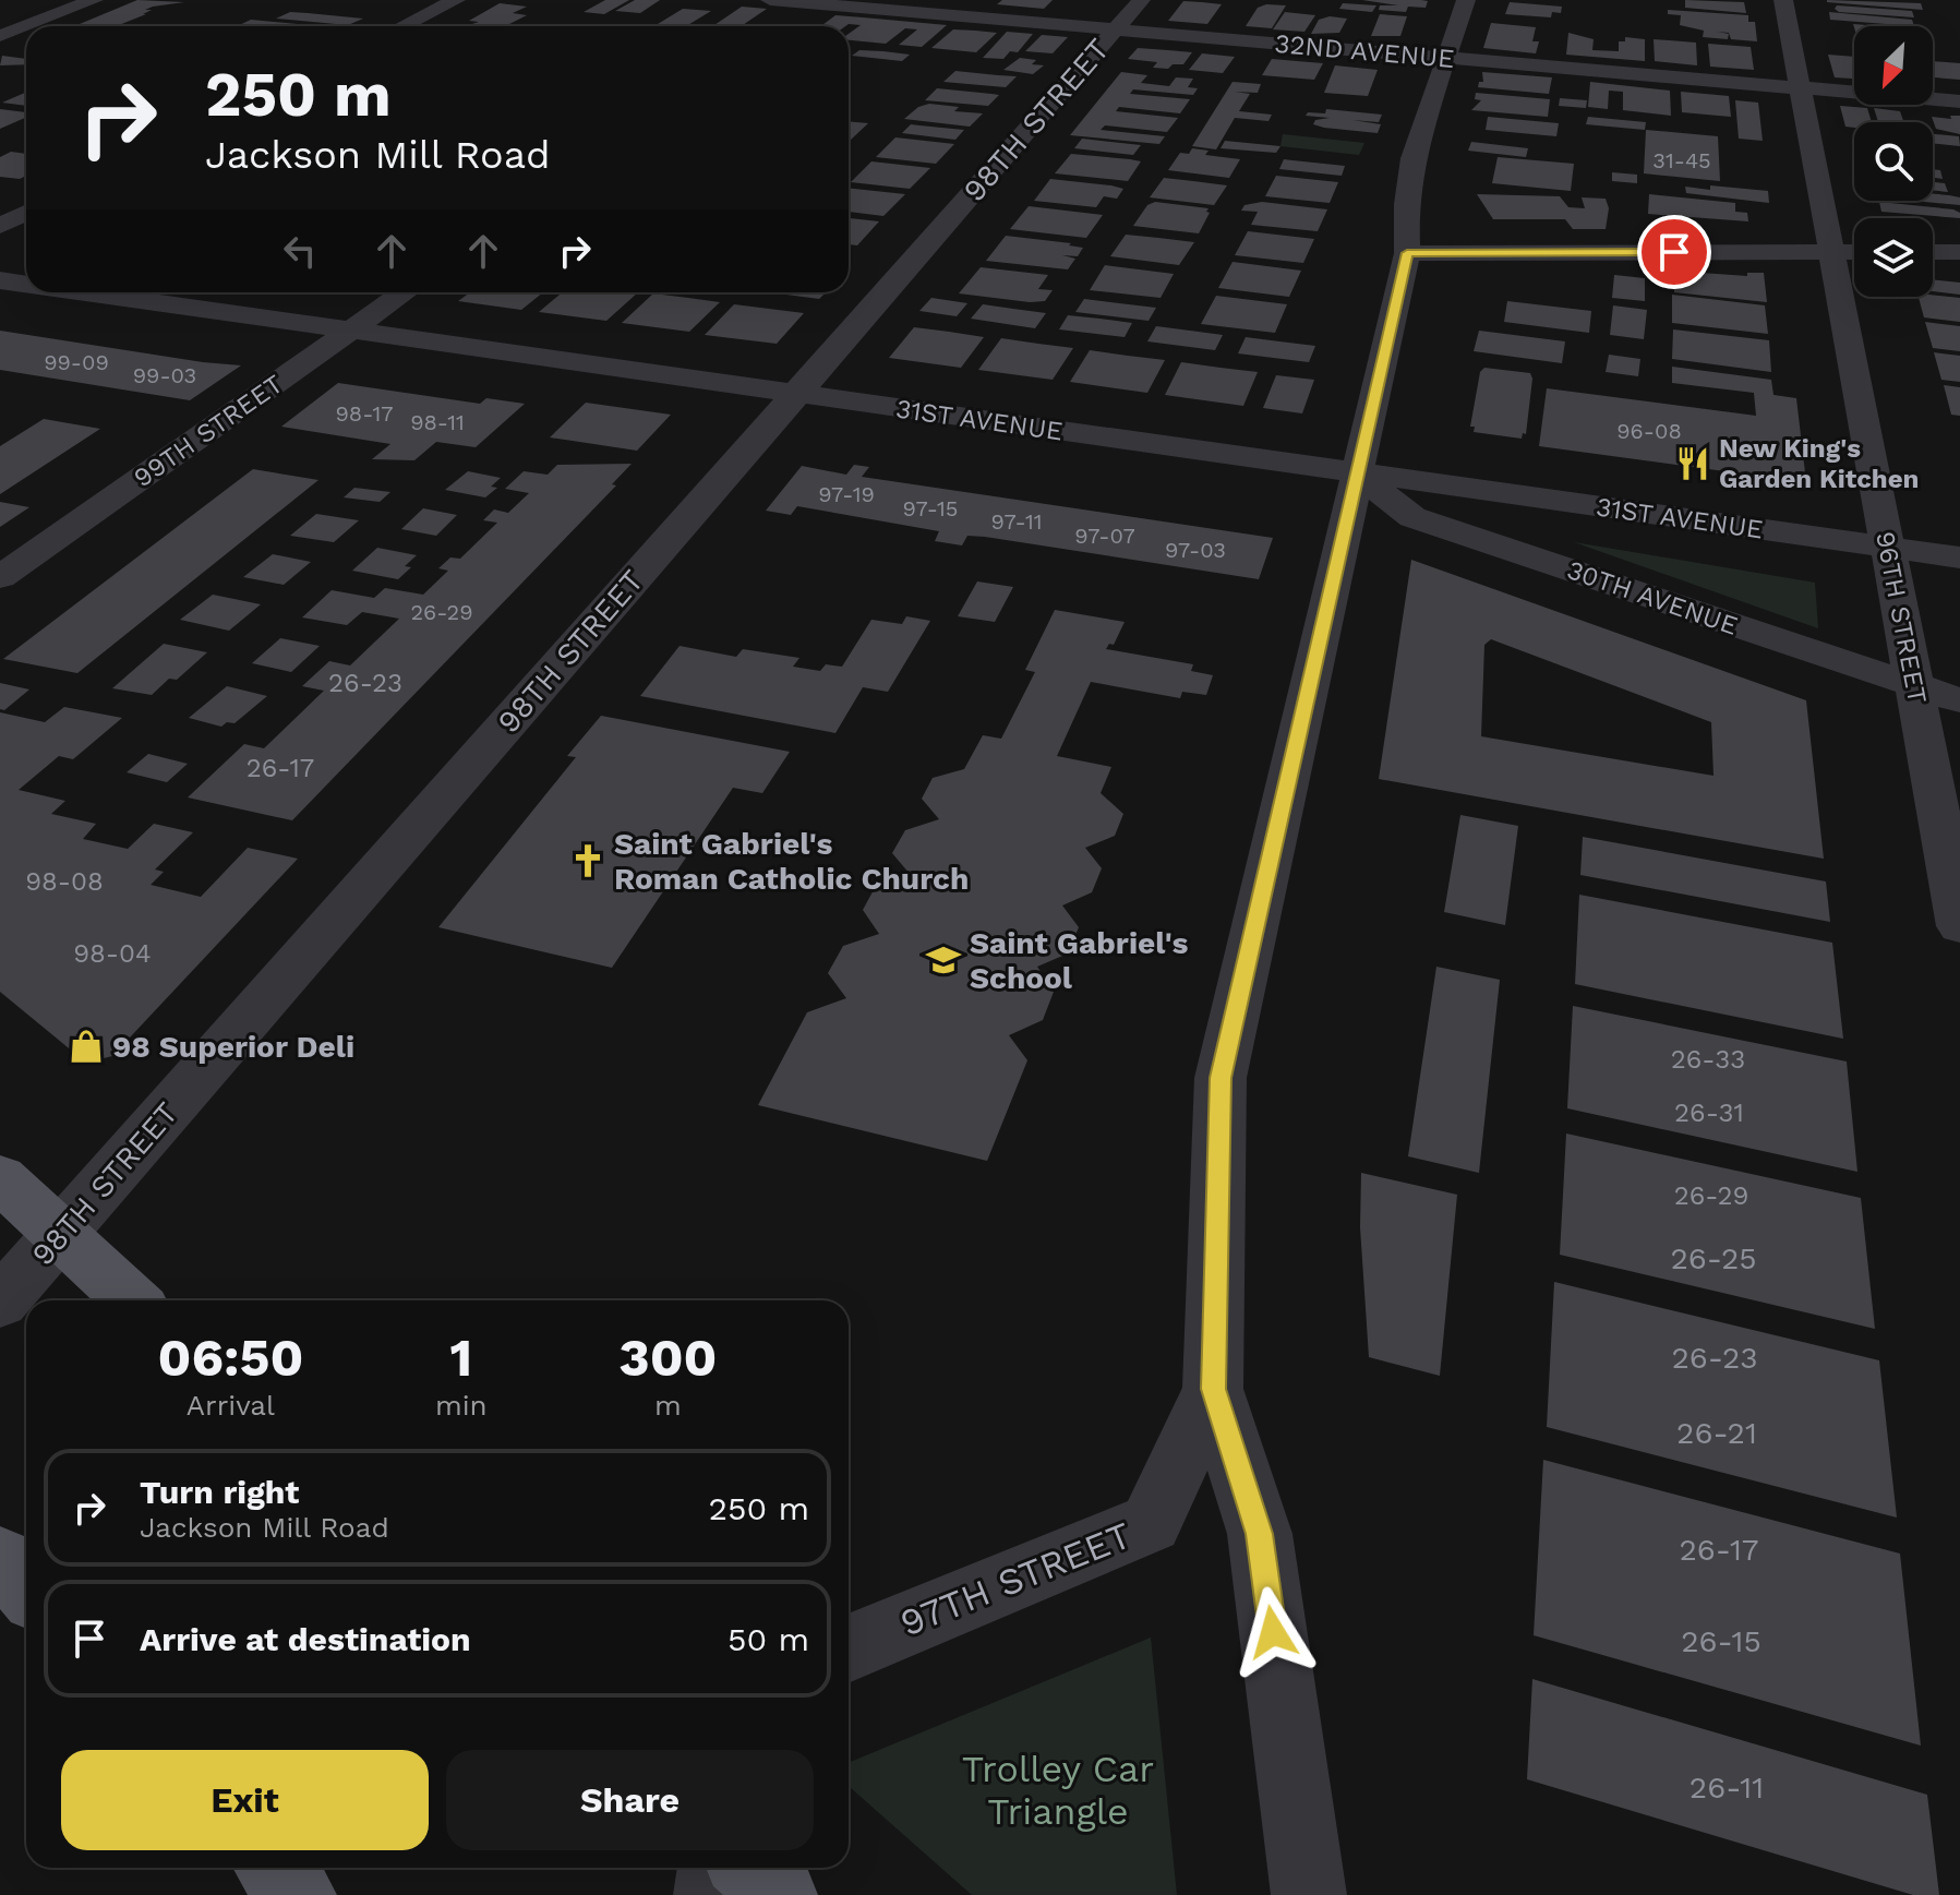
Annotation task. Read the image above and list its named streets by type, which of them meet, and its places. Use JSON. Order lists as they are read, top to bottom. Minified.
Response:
{"streets":{"street":["32ND AVENUE","98TH STREET","31ST AVENUE","99TH STREET","30TH AVENUE","96TH STREET","97TH STREET"]},"crossings":[["32ND AVENUE","98TH STREET"],["32ND AVENUE","96TH STREET"],["32ND AVENUE","97TH STREET"],["98TH STREET","31ST AVENUE"],["31ST AVENUE","99TH STREET"],["31ST AVENUE","30TH AVENUE"],["31ST AVENUE","96TH STREET"],["31ST AVENUE","97TH STREET"],["30TH AVENUE","96TH STREET"],["30TH AVENUE","97TH STREET"]],"parks":["Trolley Car Triangle"],"places":{"restaurant":["New King's Garden Kitchen"],"church":["Saint Gabriel's Roman Catholic Church"],"school or university":["Saint Gabriel's School"],"shop":["98 Superior Deli"]},"house_numbers":["31-45","99-09","99-03","98-17","98-11","96-08","97-19","97-15","97-11","97-07","97-03","26-29","26-23","26-17","98-08","98-04","26-33","26-31","26-29","26-25","26-23","26-21","26-17","26-15","26-11"],"north":"bottom left","page":{"turn":["250 m","Jackson Mill Road"],"eta":["06:50","Arrival","1","min","300","m"],"list":[{"name":"Turn right","note":"Jackson Mill Road","value":"250 m"},{"name":"Arrive at destination","value":"50 m"}],"buttons":["Exit","Share"]}}
